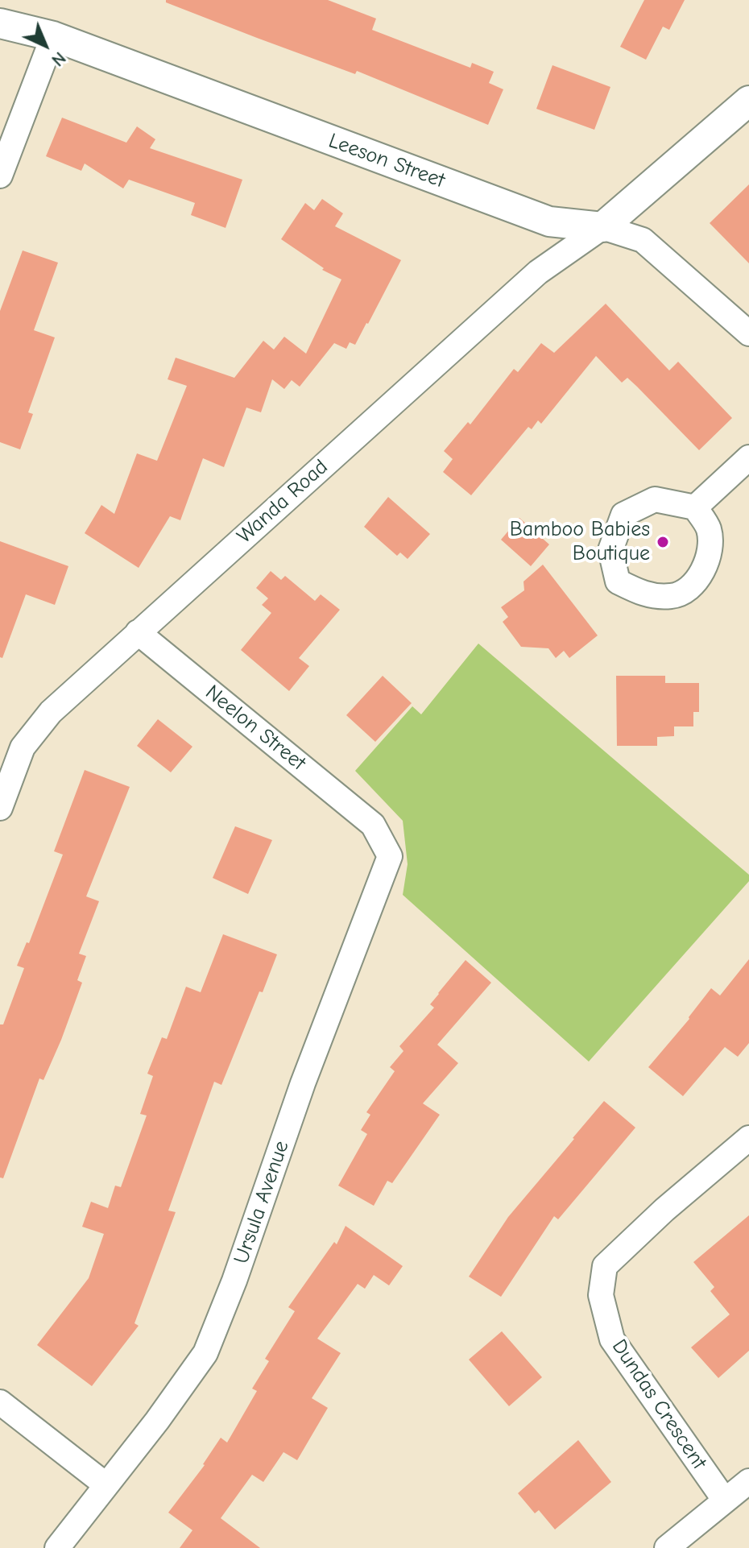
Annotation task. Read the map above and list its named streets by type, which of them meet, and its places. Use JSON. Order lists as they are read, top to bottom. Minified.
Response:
{"streets":{"street":["Leeson Street","Wanda Road","Neelon Street","Ursula Avenue","Dundas Crescent"]},"crossings":[["Leeson Street","Wanda Road"],["Wanda Road","Neelon Street"],["Neelon Street","Ursula Avenue"]],"places":["Bamboo Babies Boutique"],"north":"bottom right"}
